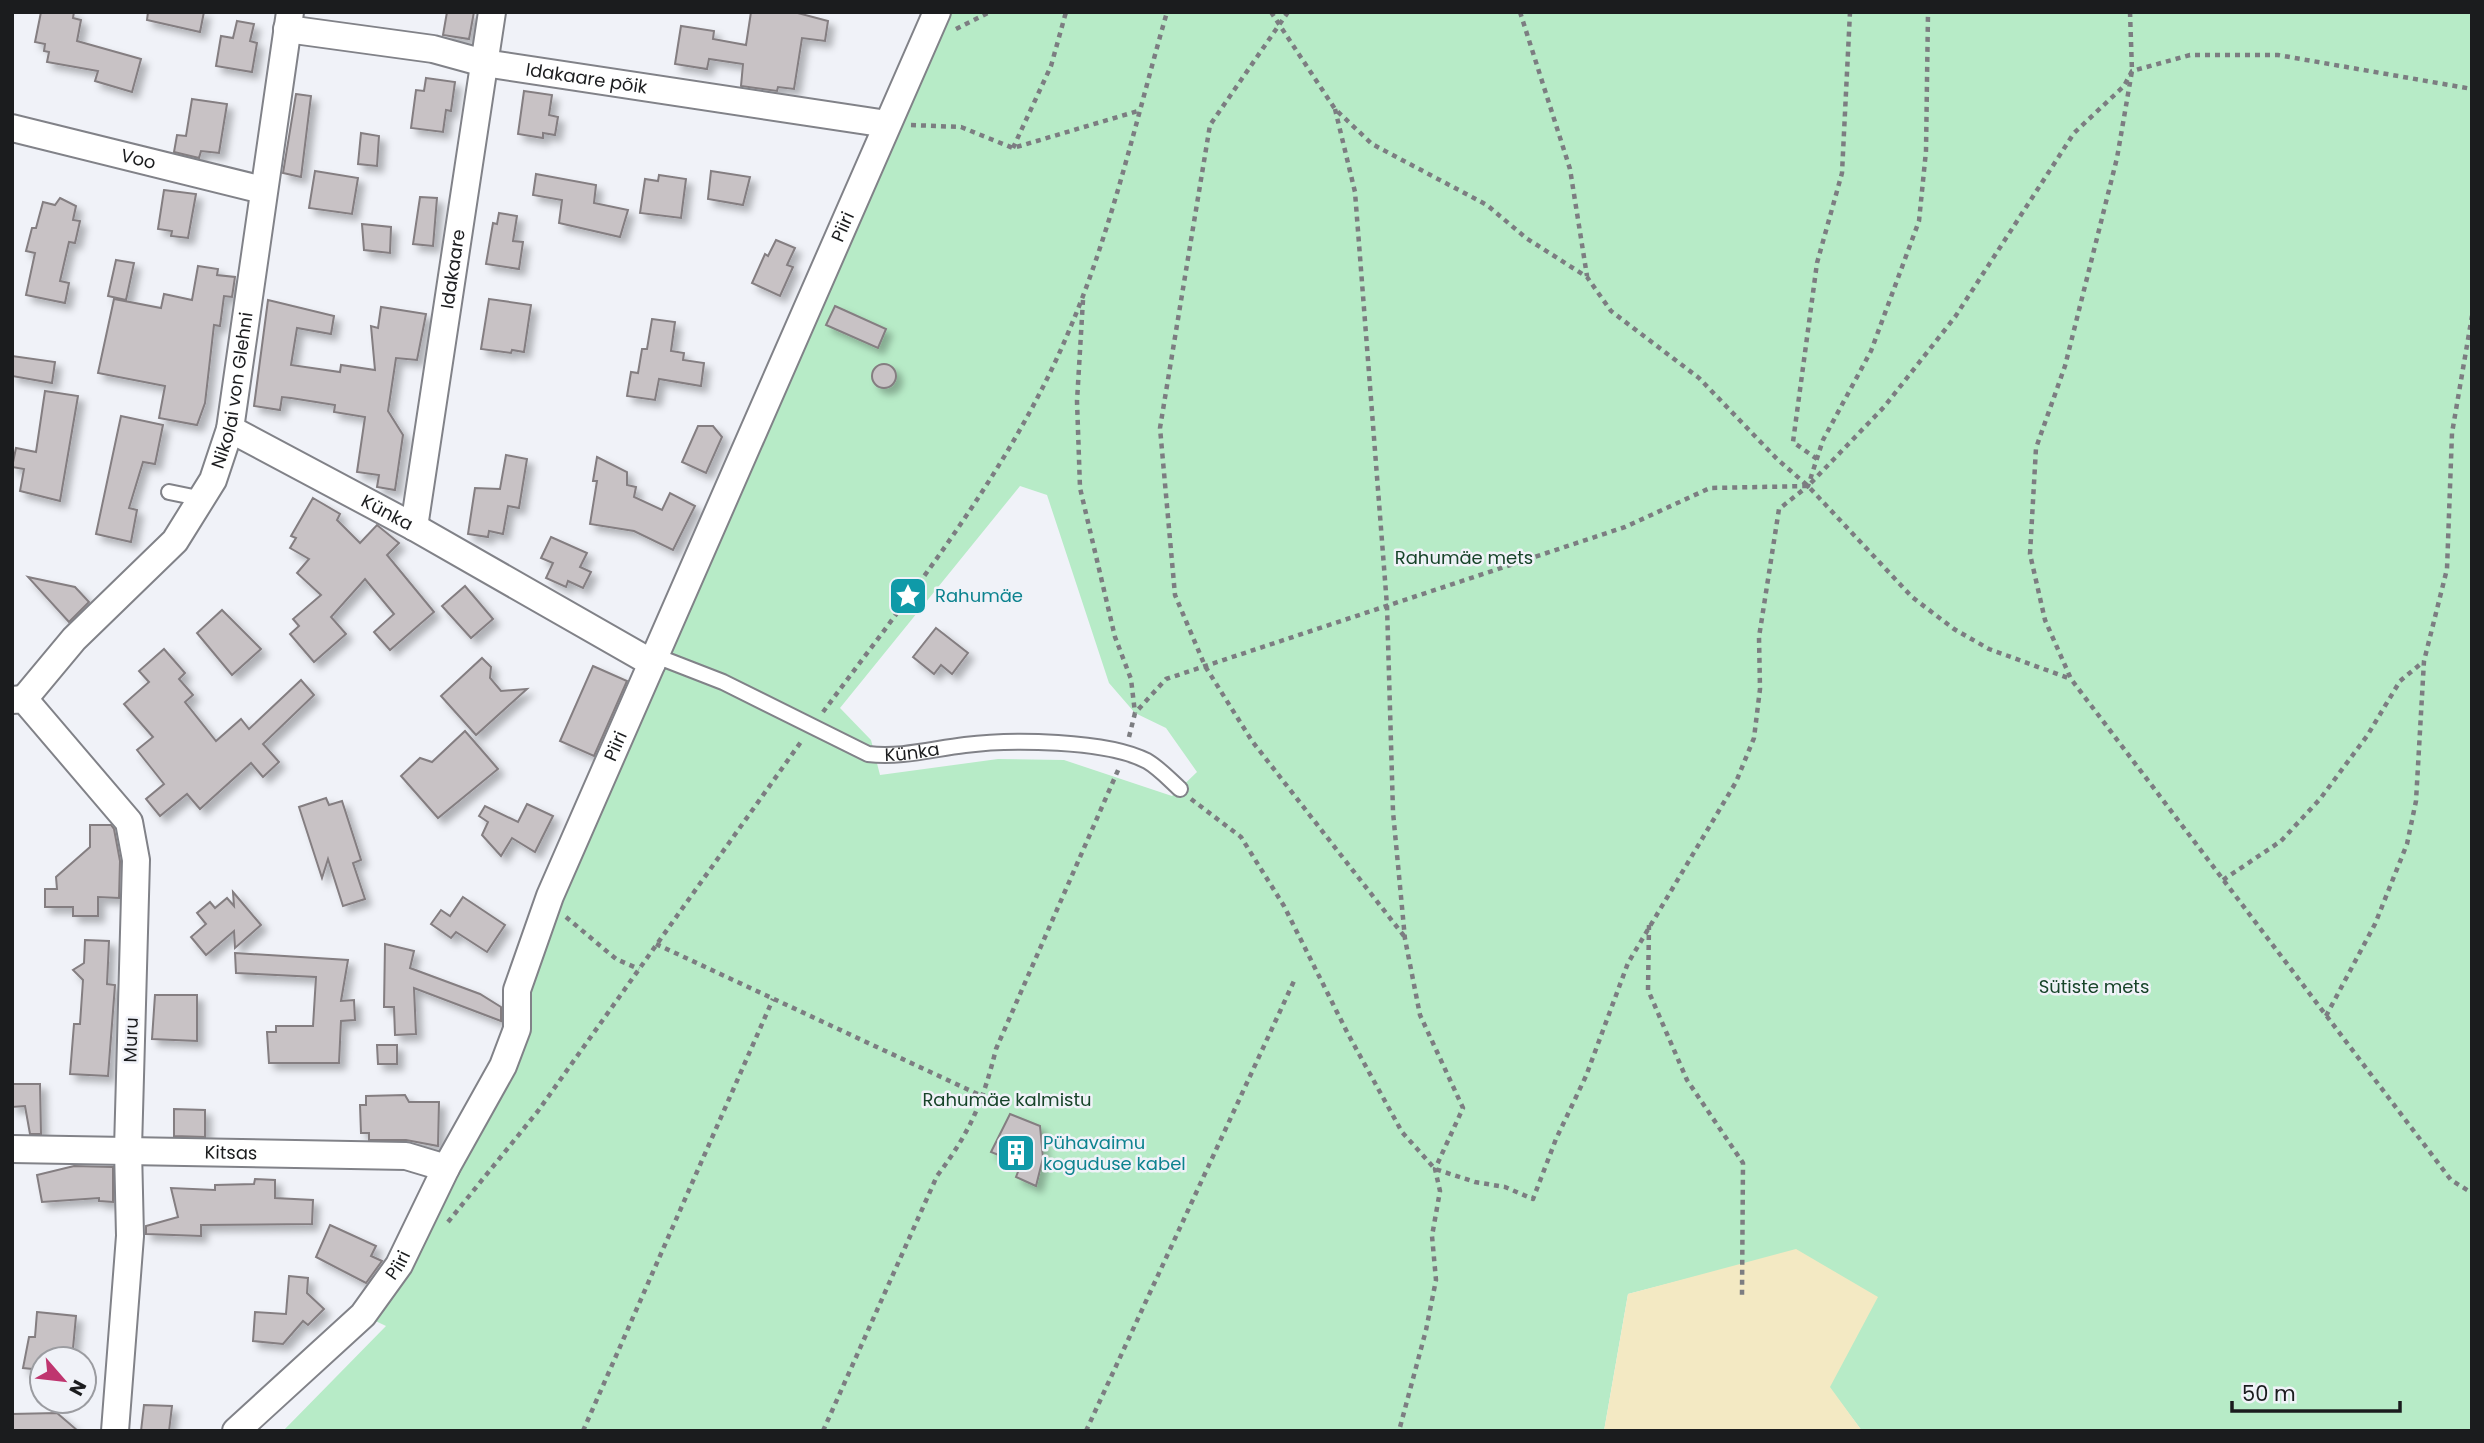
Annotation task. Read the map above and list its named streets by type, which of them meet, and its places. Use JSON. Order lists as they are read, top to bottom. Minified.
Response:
{"streets":{"street":["Idakaare põik","Voo","Piiri","Idakaare","Nikolai von Glehni","Künka","Muru","Kitsas"]},"crossings":[["Idakaare põik","Piiri"],["Idakaare põik","Idakaare"],["Idakaare põik","Nikolai von Glehni"],["Voo","Nikolai von Glehni"],["Piiri","Künka"],["Piiri","Kitsas"],["Idakaare","Künka"],["Nikolai von Glehni","Künka"],["Nikolai von Glehni","Muru"],["Muru","Kitsas"]],"parks":["Rahumäe mets","Sütiste mets","Rahumäe kalmistu"],"places":{"place":["Rahumäe"],"building":["Pühavaimu koguduse kabel"]},"scale_bar":"50 m","north":"bottom right"}
